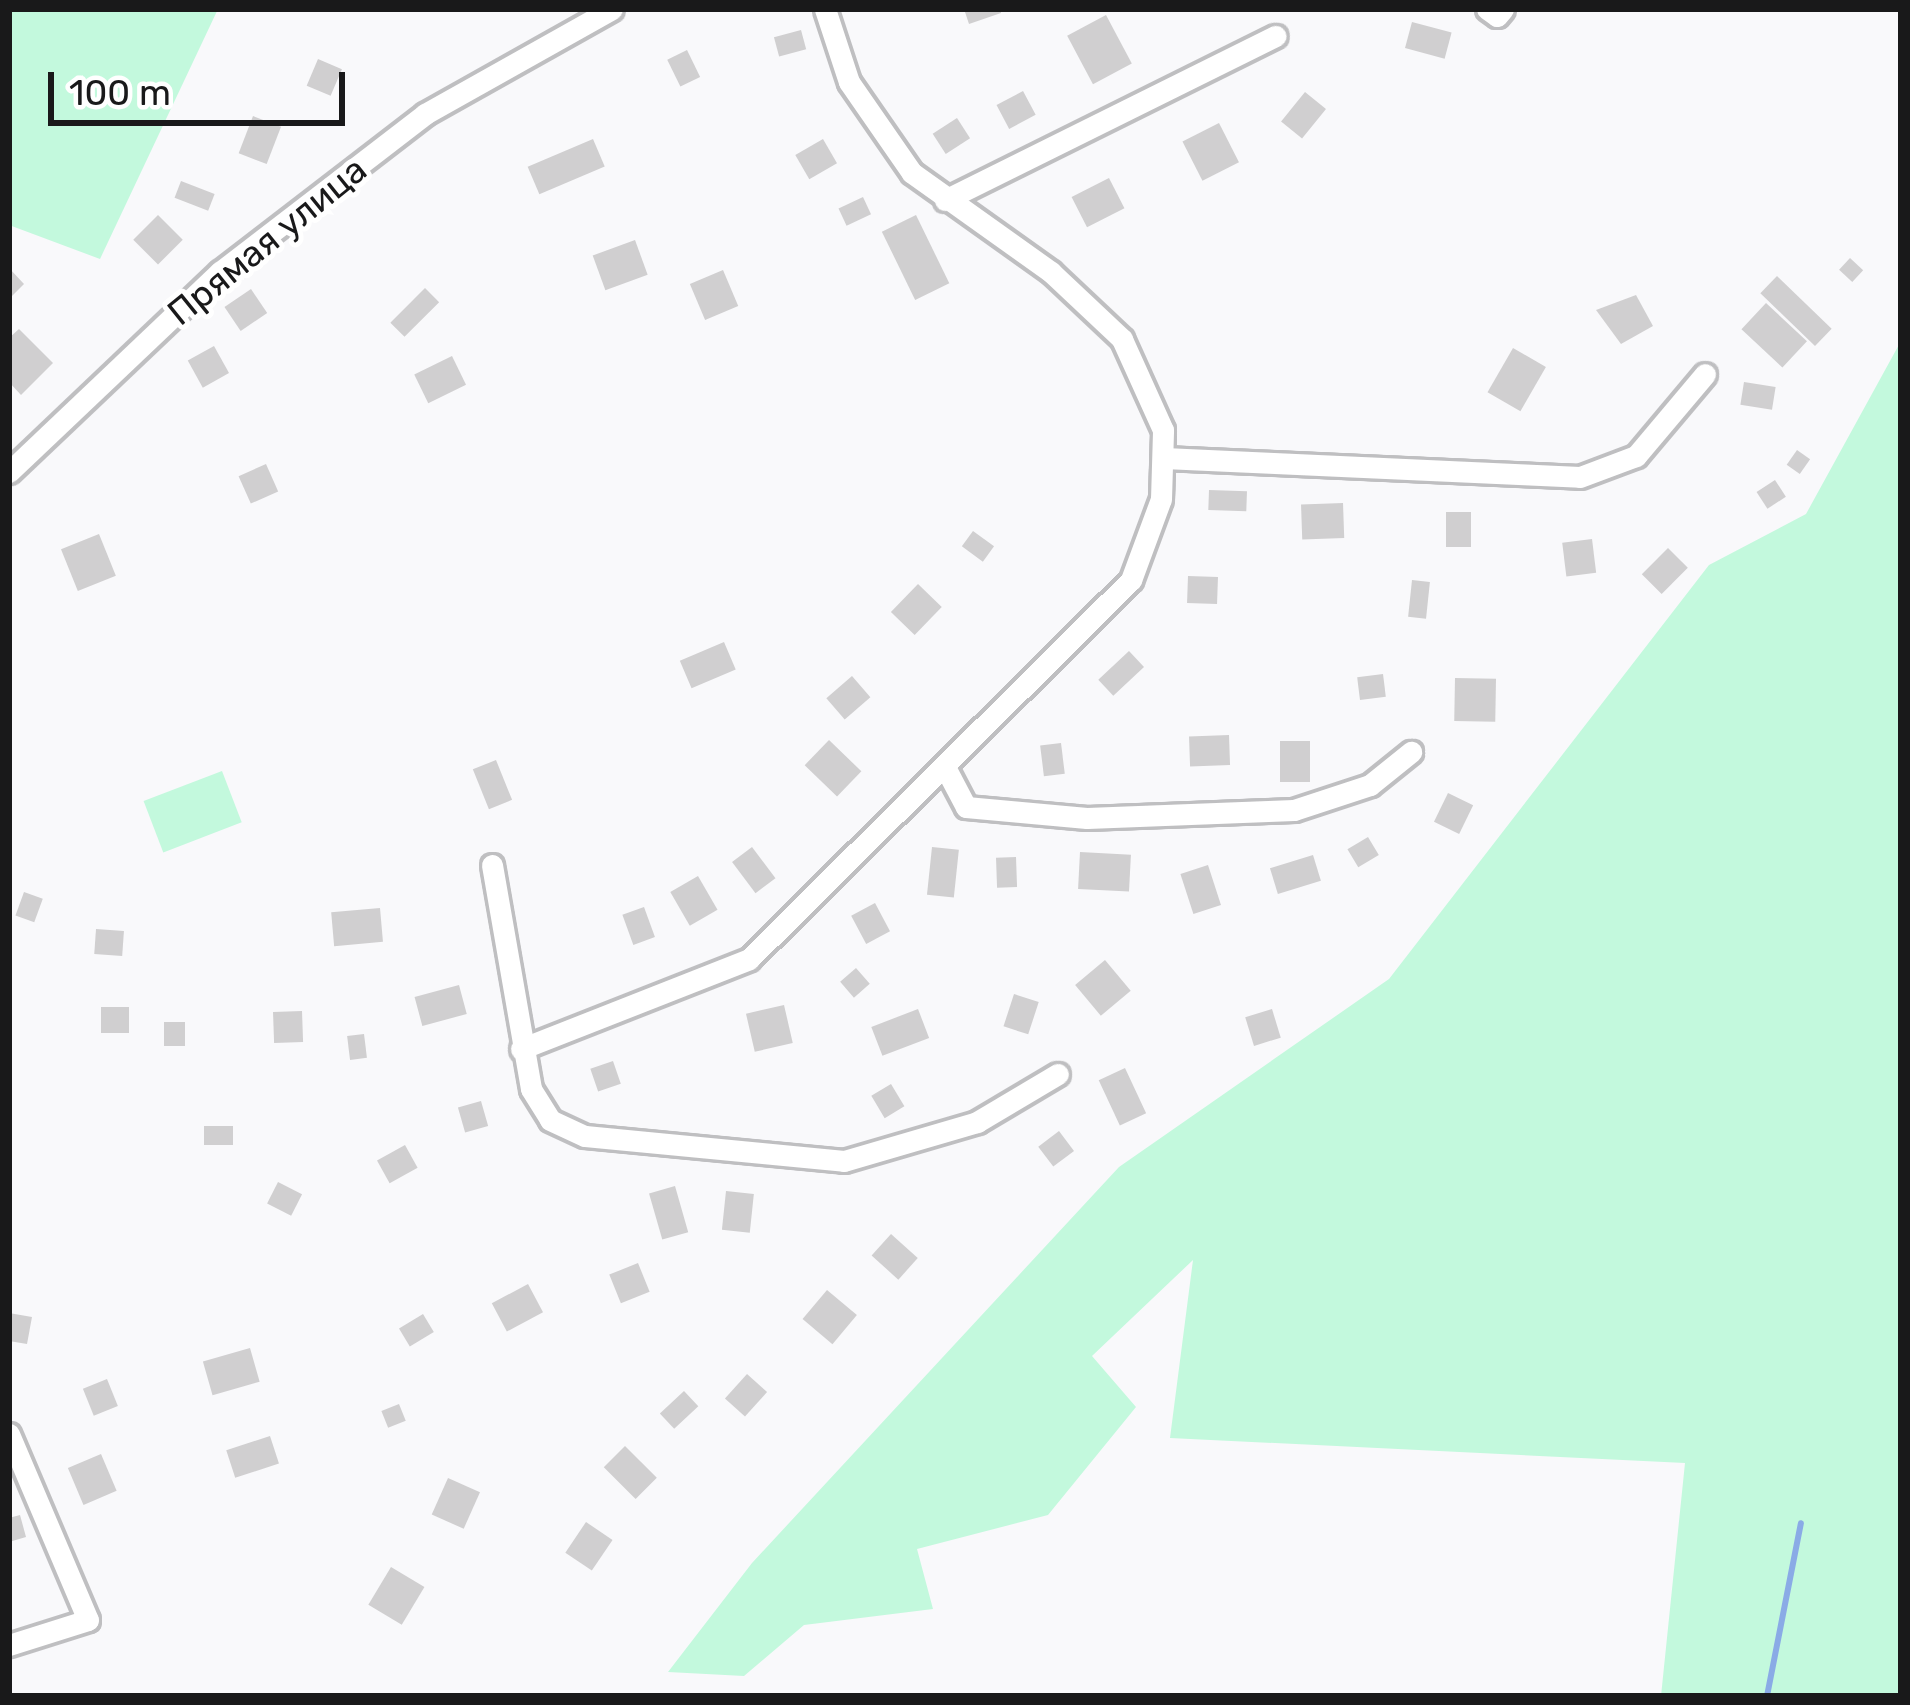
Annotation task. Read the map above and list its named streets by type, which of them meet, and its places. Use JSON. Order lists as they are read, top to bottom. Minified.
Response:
{"streets":{"street":["Прямая улица"]},"scale_bar":"100 m"}
